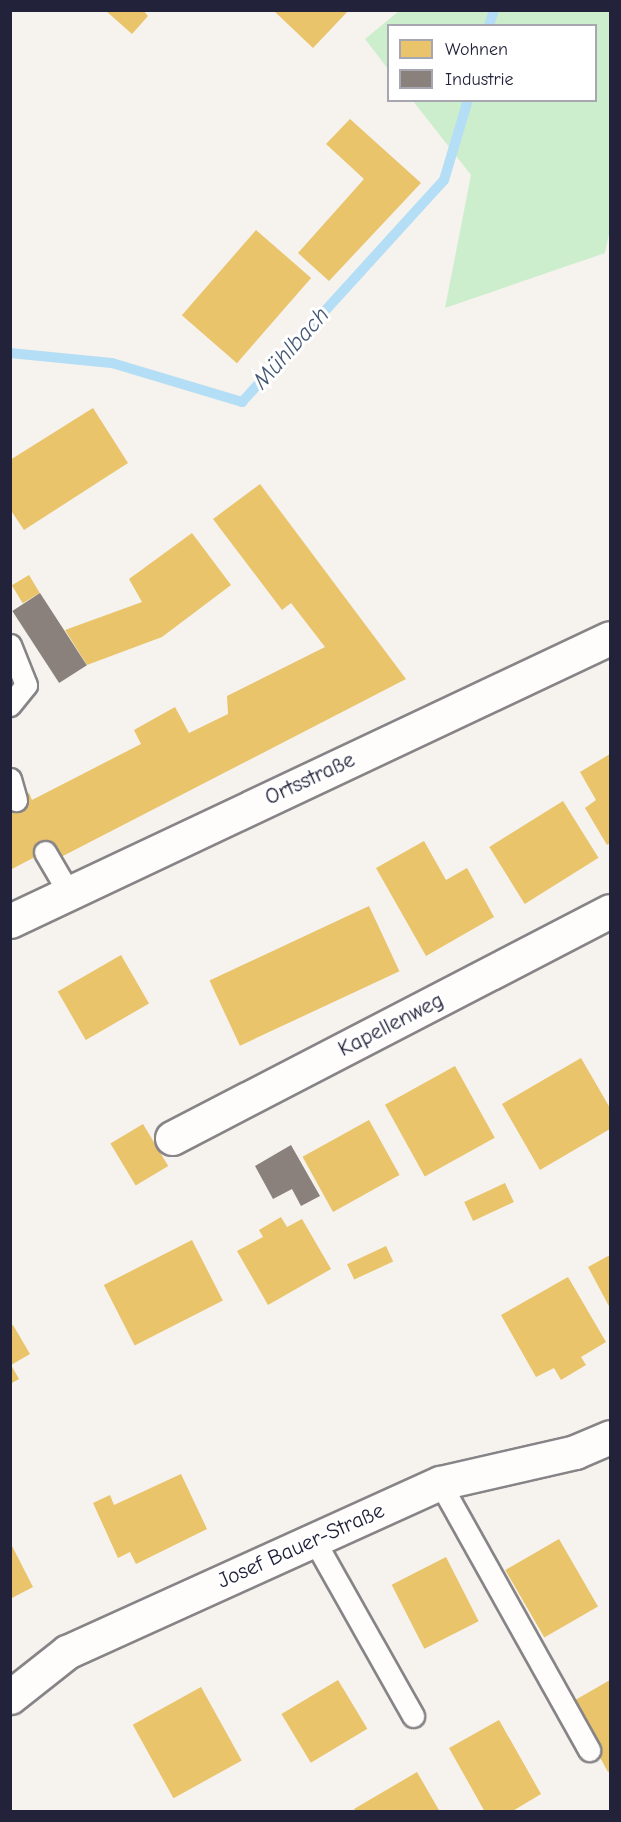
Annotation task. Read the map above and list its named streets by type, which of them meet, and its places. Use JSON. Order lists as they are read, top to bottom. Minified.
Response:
{"streets":{"street":["Ortsstraße","Kapellenweg","Josef Bauer-Straße"]},"water":["Mühlbach"],"legend":["Wohnen","Industrie"]}
